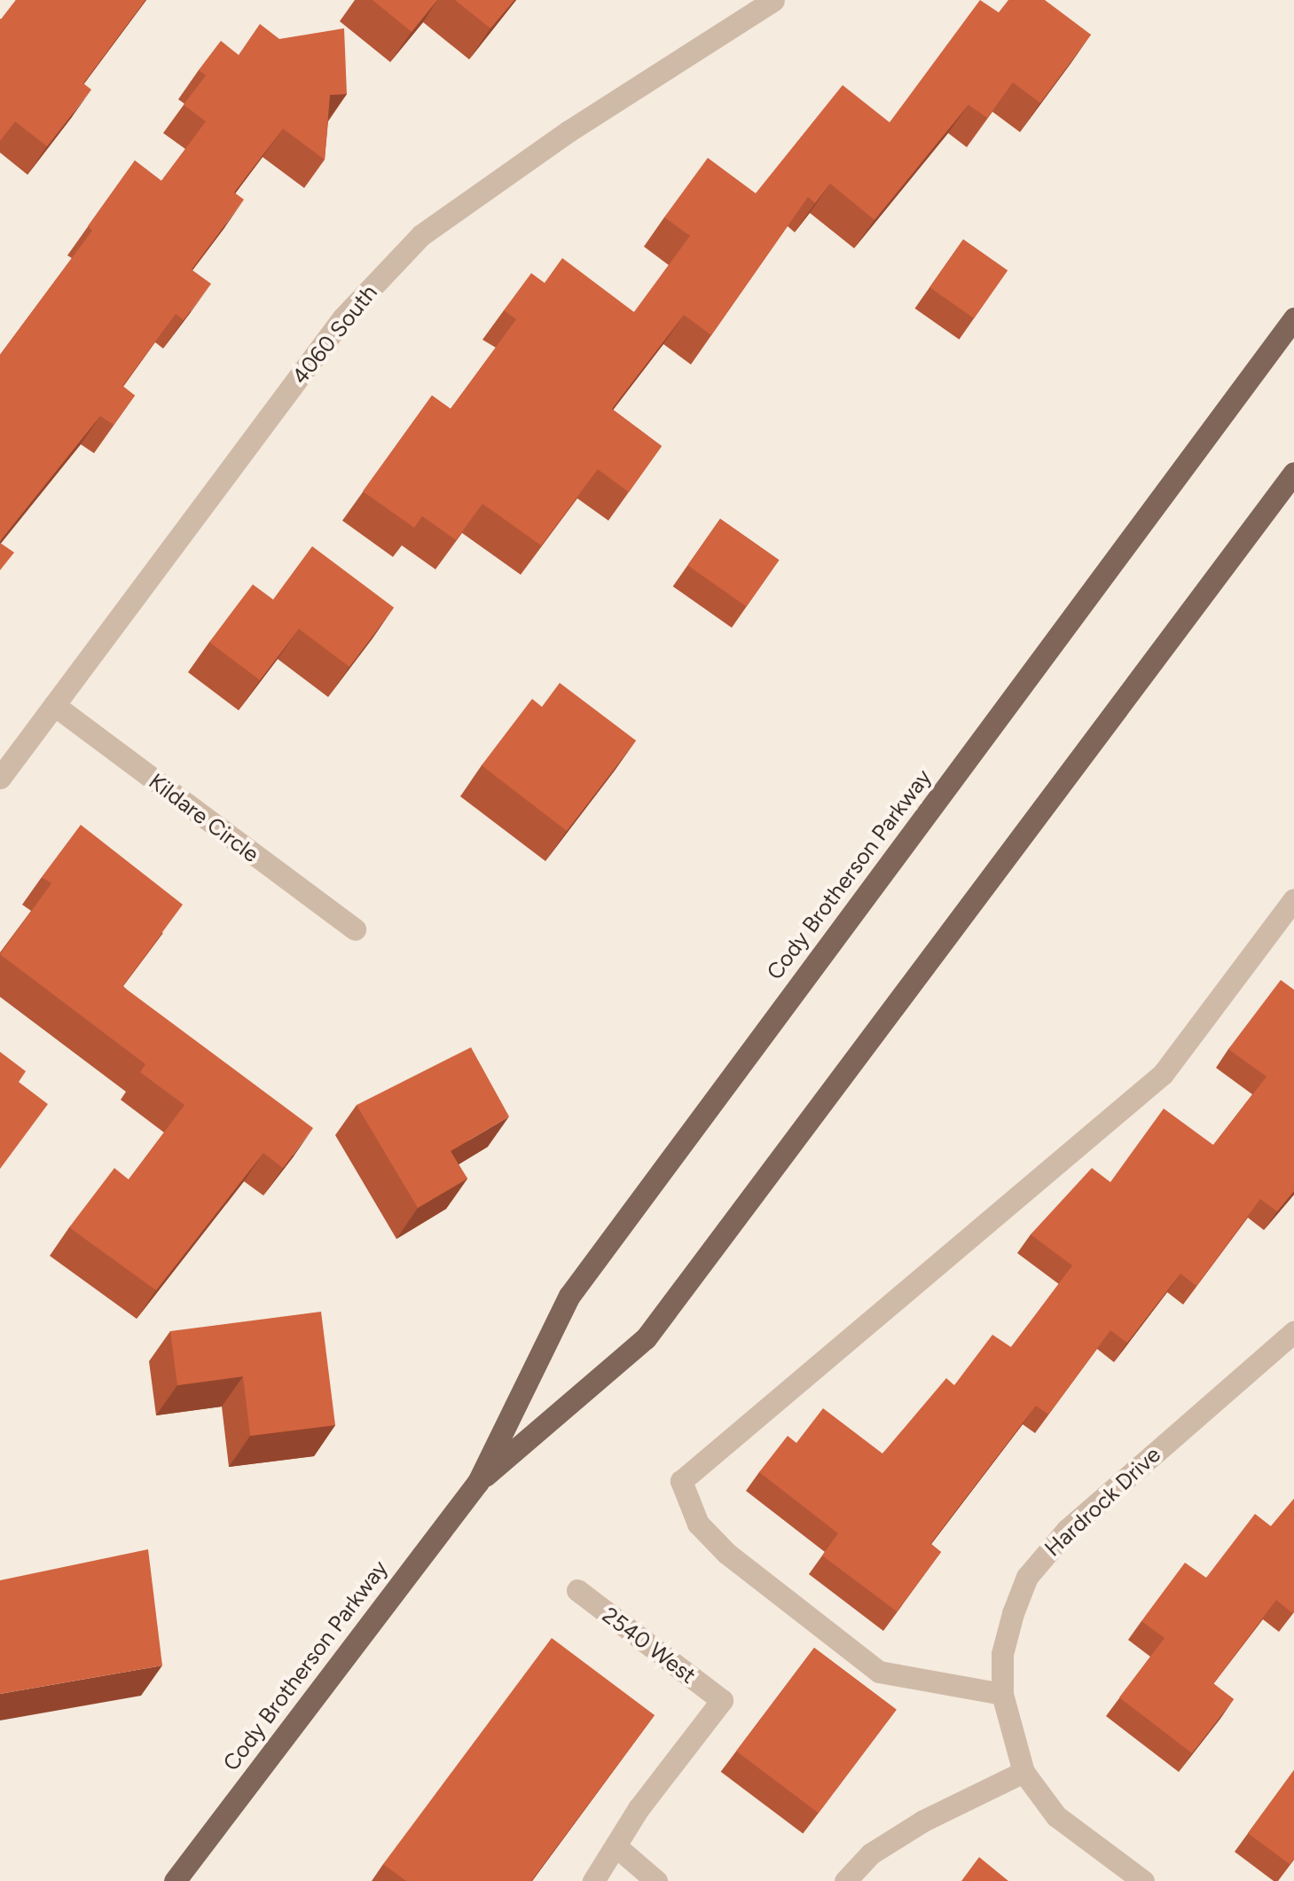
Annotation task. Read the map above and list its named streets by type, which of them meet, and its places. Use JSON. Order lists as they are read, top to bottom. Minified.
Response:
{"streets":{"main road":["Cody Brotherson Parkway"],"street":["4060 South","Kildare Circle","Hardrock Drive","2540 West"]},"crossings":[["4060 South","Kildare Circle"]]}
